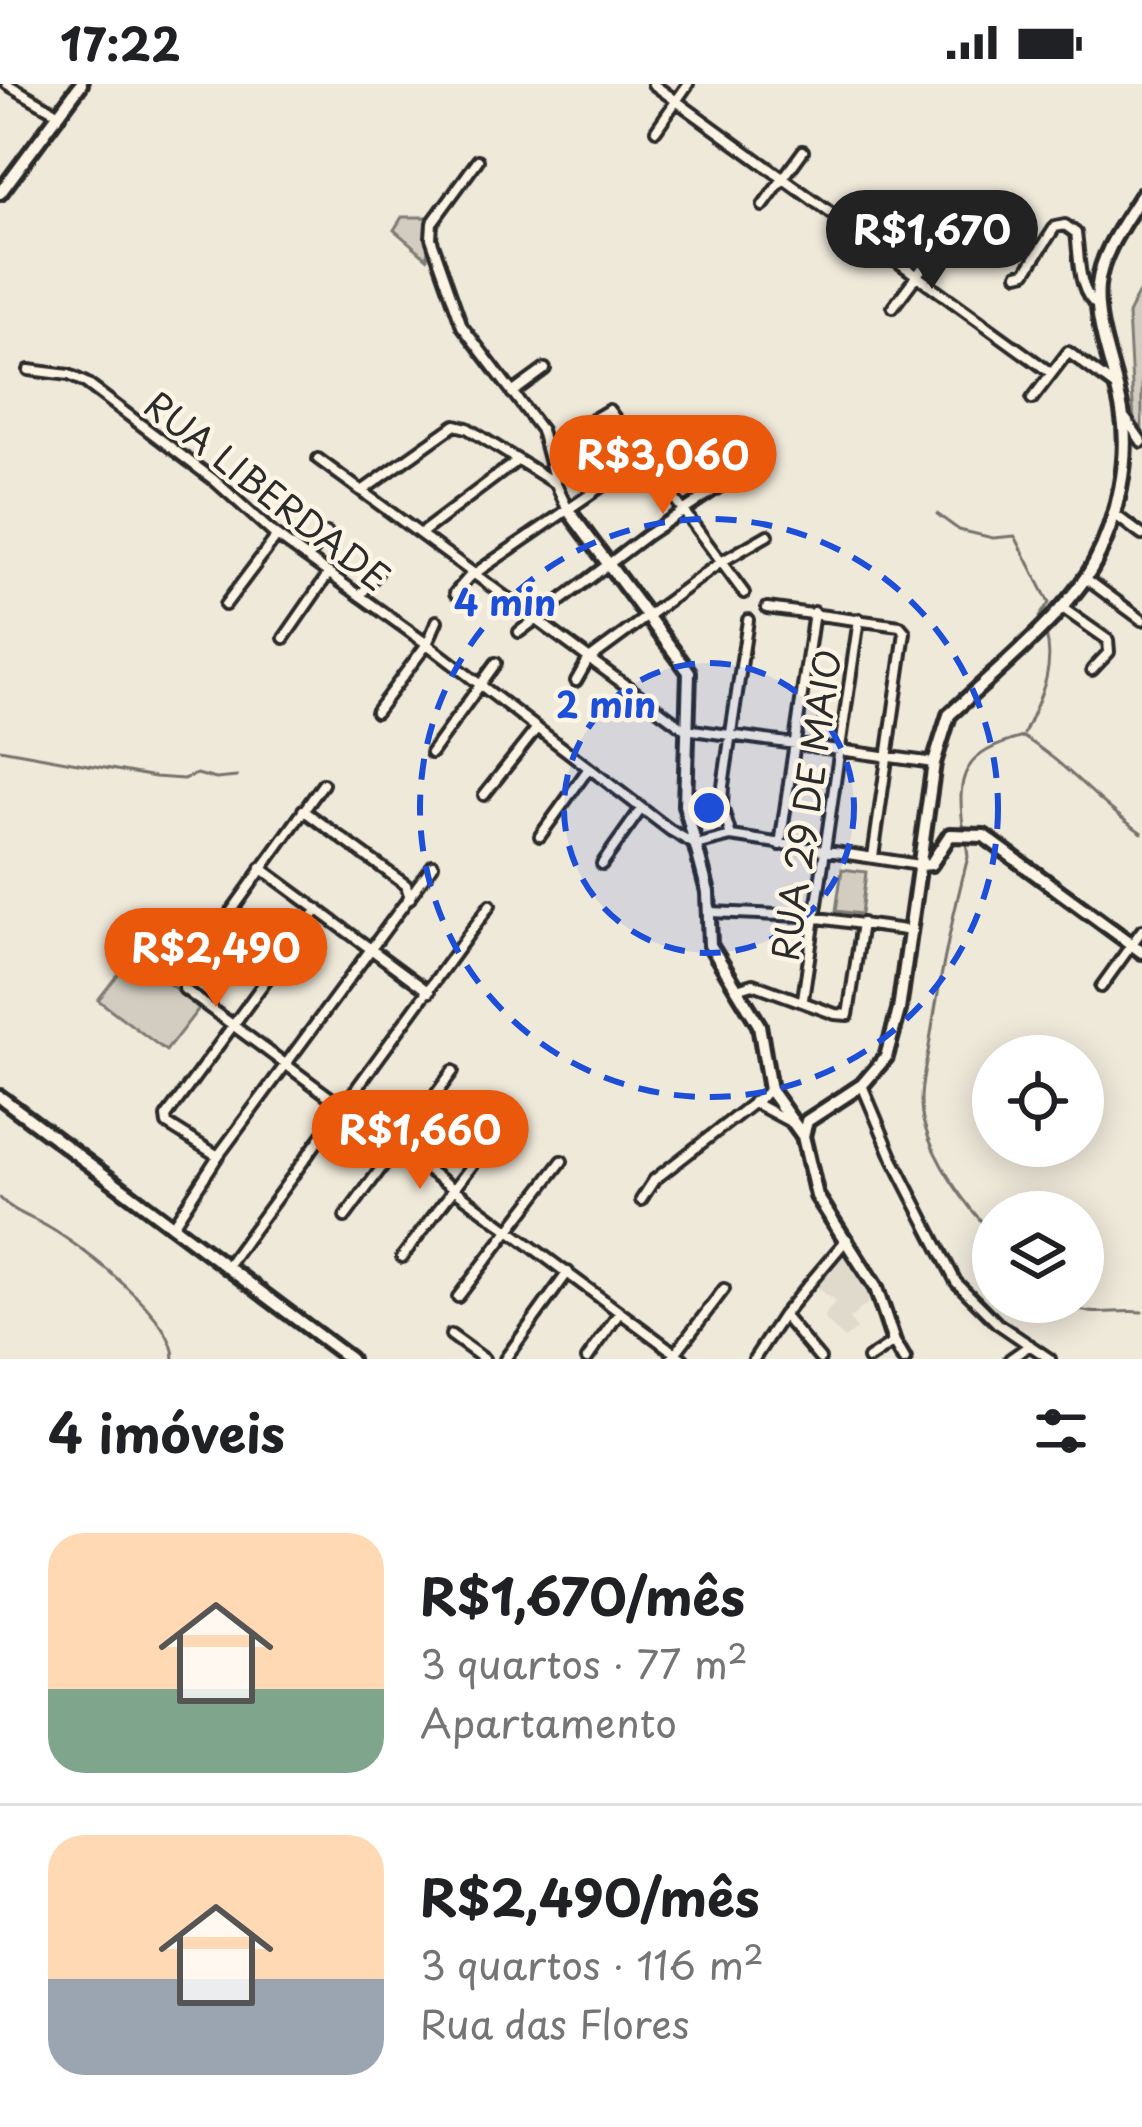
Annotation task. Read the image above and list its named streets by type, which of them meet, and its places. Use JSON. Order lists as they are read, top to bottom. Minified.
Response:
{"streets":{"street":["RUA LIBERDADE","RUA 29 DE MAIO"]},"page":{"status":"17:22","price":["R$1,670","R$3,060","R$2,490","R$1,660"],"heading":"4 imóveis","list":[{"name":"R$1,670/mês","note":"3 quartos · 77 m² · Apartamento"},{"name":"R$2,490/mês","note":"3 quartos · 116 m² · Rua das Flores"}]},"rings":["4 min","2 min"]}
